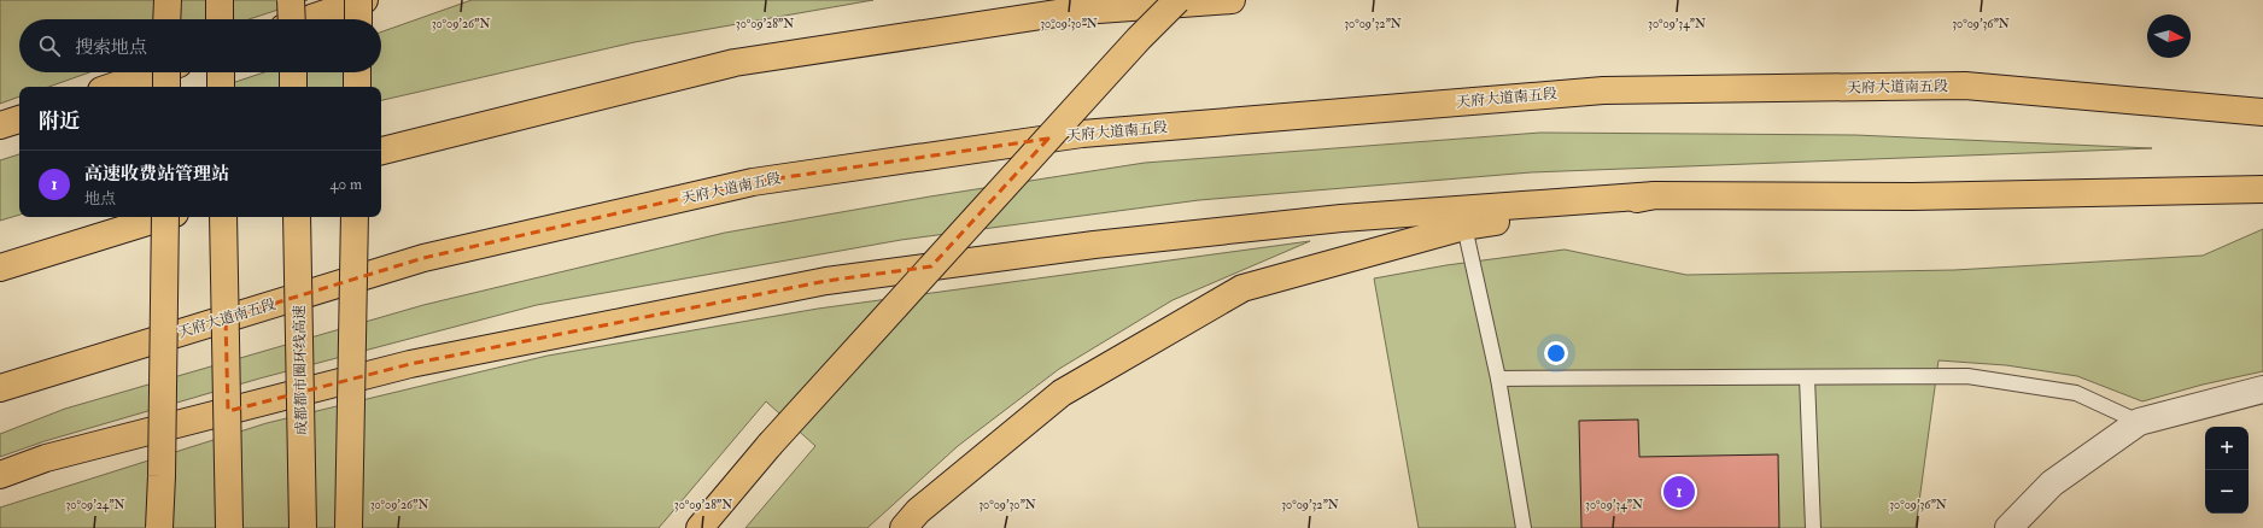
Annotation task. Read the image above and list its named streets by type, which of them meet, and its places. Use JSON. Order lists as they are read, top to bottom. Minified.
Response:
{"streets":{"main road":["天府大道南五段","成都都市圈环线高速"]},"north":"right","page":{"search":"搜索地点","heading":"附近","list":[{"mark":"1","name":"高速收费站管理站","note":"地点","value":"40 m"}],"map_buttons":["+","−"],"pins":"1"},"coordinates":["30°09'26\"N","30°09'28\"N","30°09'30\"N","30°09'32\"N","30°09'34\"N","30°09'36\"N","30°09'24\"N"]}
